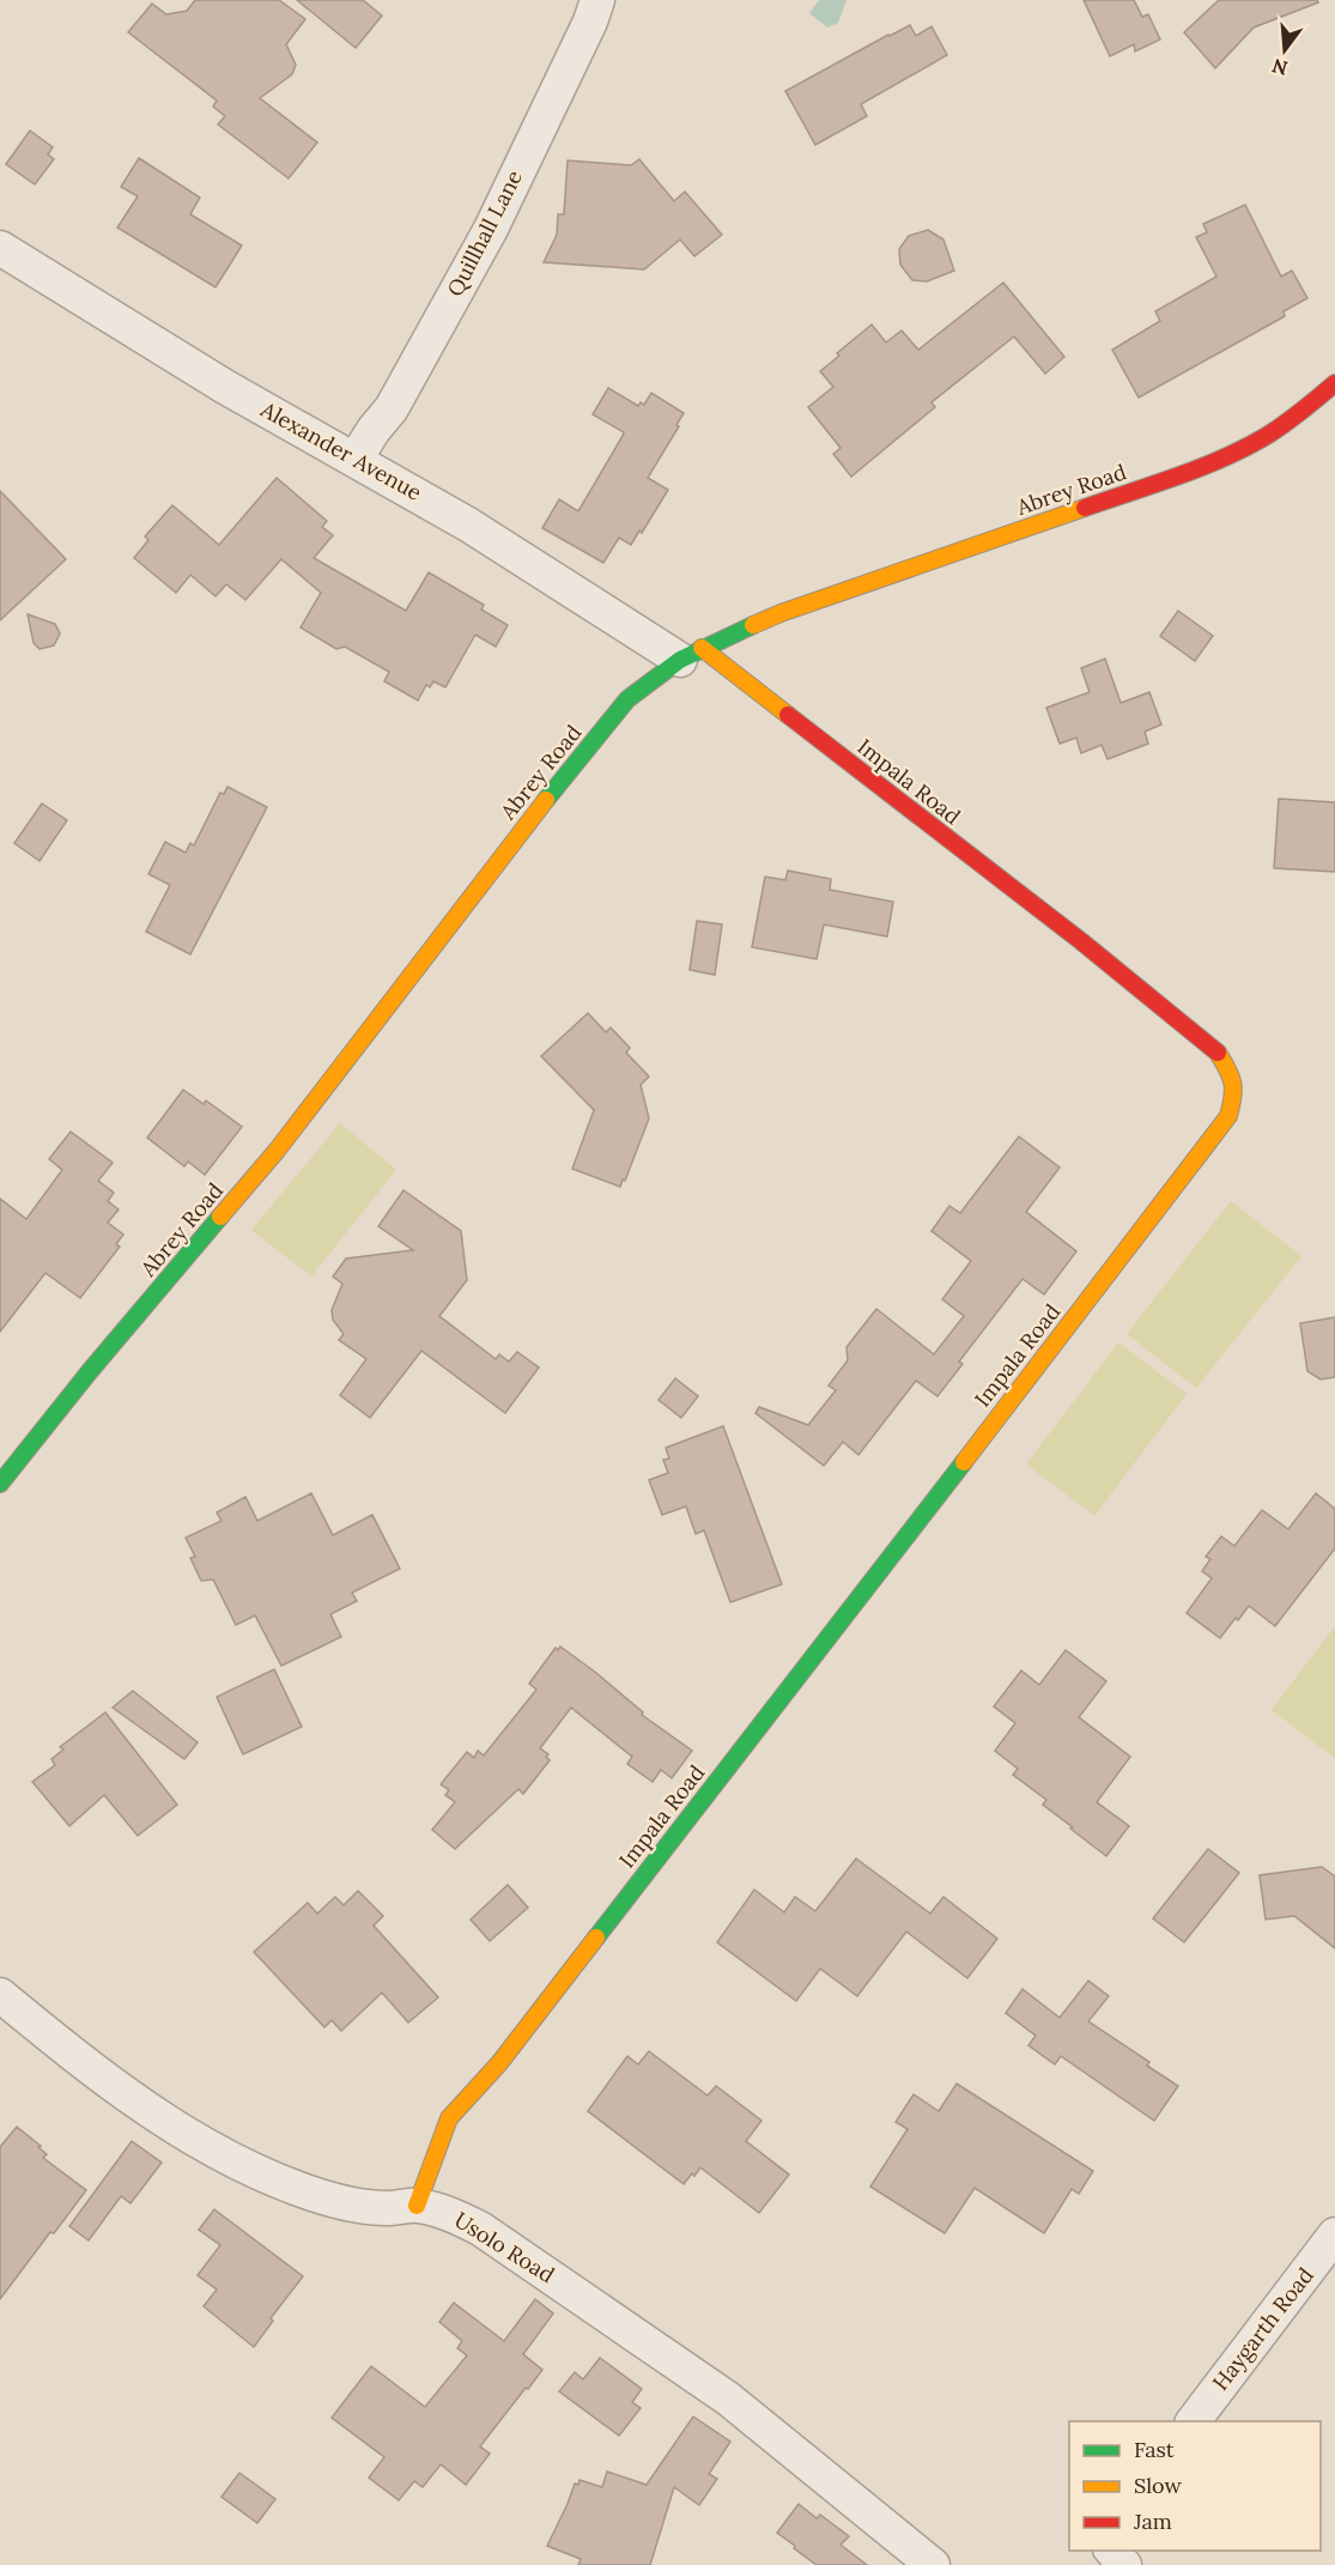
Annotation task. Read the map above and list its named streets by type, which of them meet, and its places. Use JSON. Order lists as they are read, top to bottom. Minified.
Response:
{"streets":{"street":["Quillhall Lane","Alexander Avenue","Abrey Road","Impala Road","Usolo Road","Haygarth Road"]},"crossings":[["Quillhall Lane","Alexander Avenue"],["Alexander Avenue","Abrey Road"],["Alexander Avenue","Impala Road"],["Abrey Road","Impala Road"],["Impala Road","Usolo Road"]],"legend":["Fast","Slow","Jam"],"north":"bottom"}
